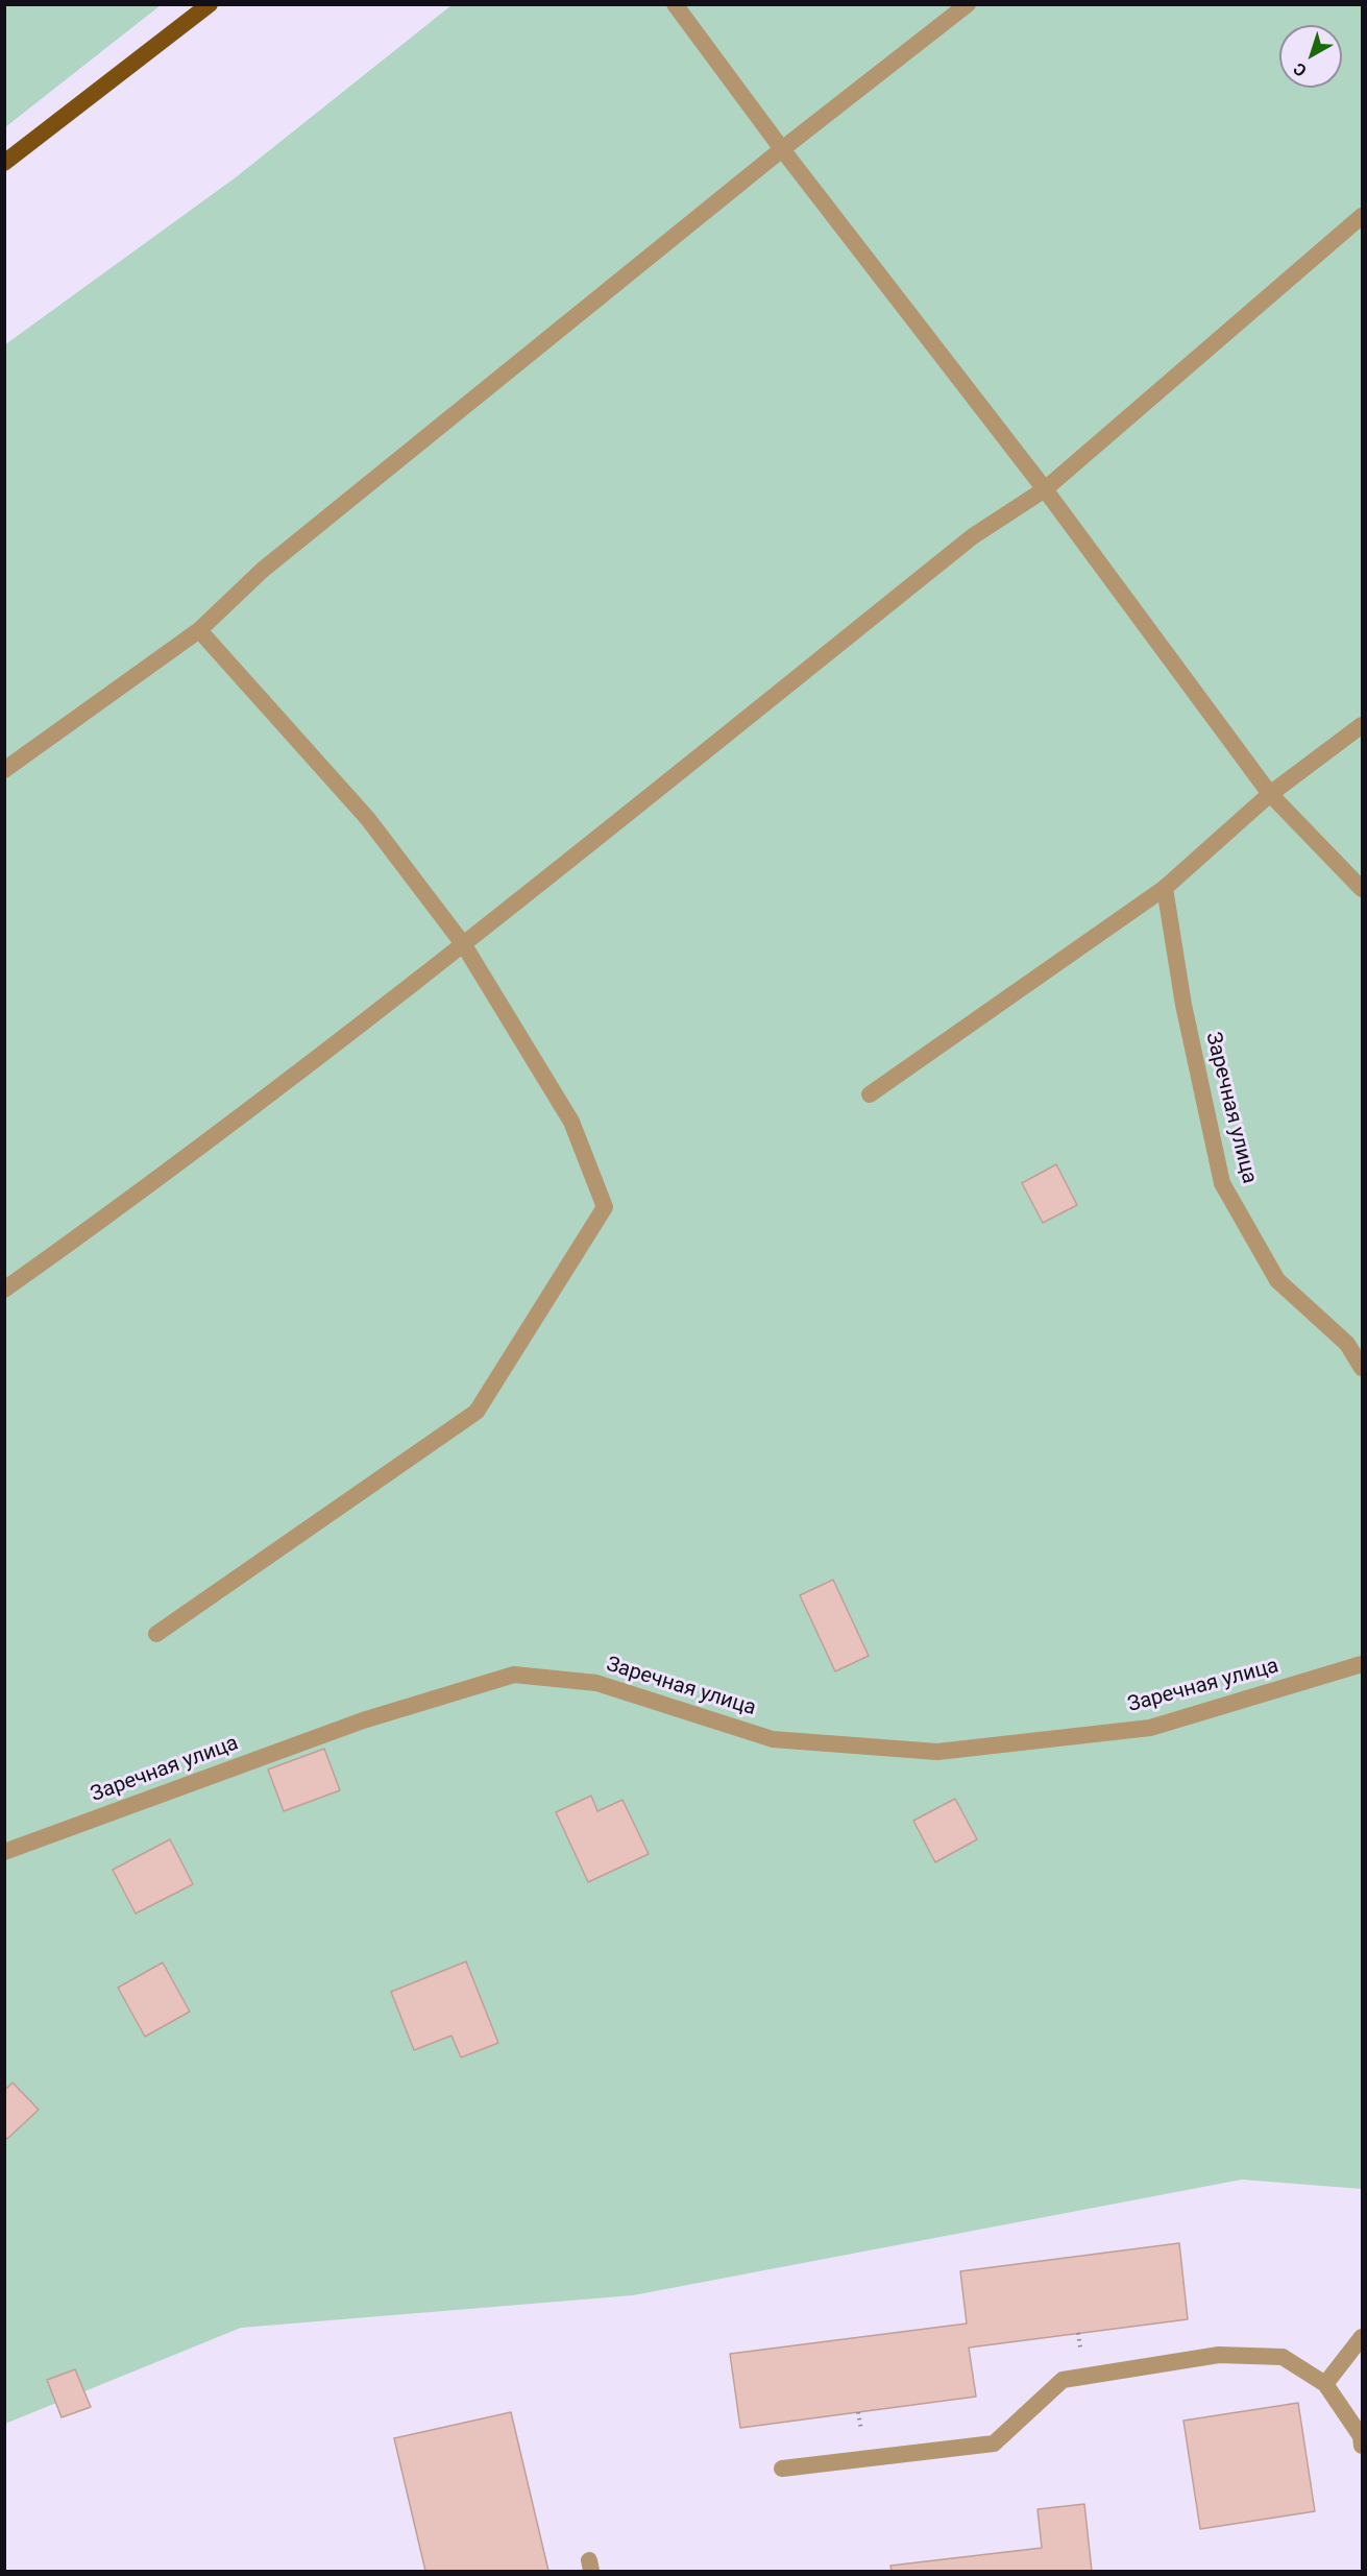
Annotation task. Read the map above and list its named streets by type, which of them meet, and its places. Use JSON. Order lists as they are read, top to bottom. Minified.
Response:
{"streets":{"street":["Заречная улица"]},"north":"bottom left"}
